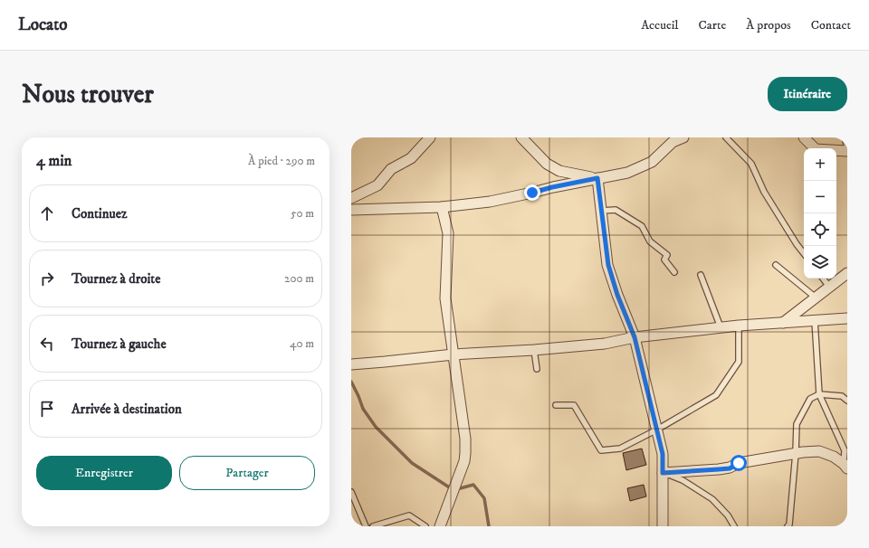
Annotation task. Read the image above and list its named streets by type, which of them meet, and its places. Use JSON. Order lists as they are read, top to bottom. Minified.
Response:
{"page":{"header":"Locato","nav":["Accueil","Carte","À propos","Contact"],"buttons":["Itinéraire",["Enregistrer","Partager"]],"title":"Nous trouver","heading":["4 min","À pied · 290 m"],"map_buttons":["+","−"],"list":[["Continuez","50 m"],["Tournez à droite","200 m"],["Tournez à gauche","40 m"],"Arrivée à destination"]}}
